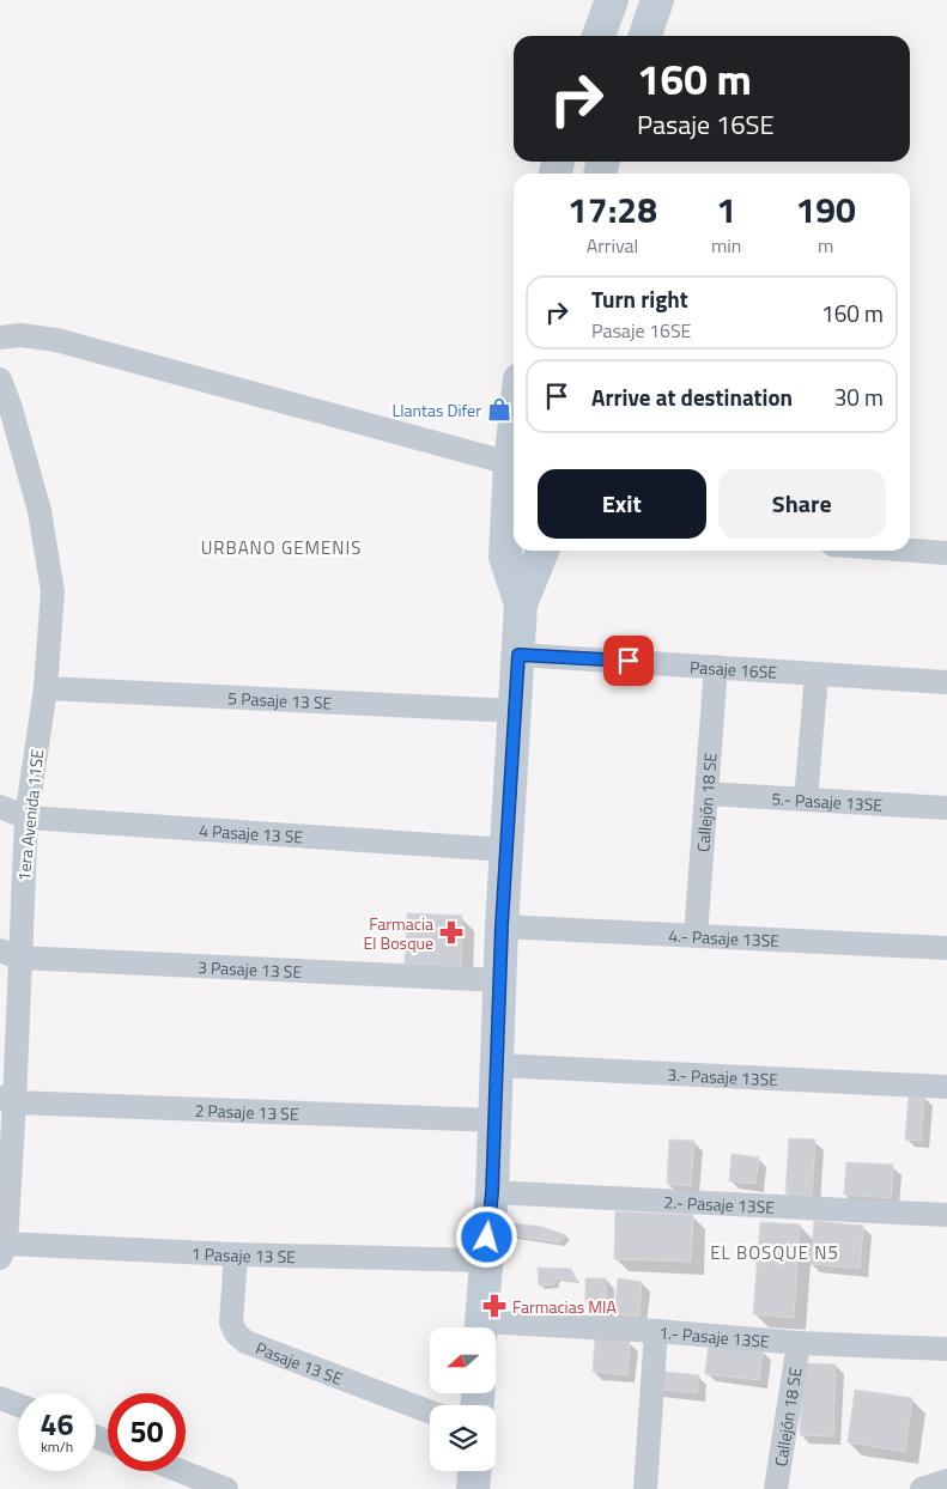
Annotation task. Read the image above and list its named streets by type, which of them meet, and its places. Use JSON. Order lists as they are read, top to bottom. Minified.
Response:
{"streets":{"street":["Pasaje 16SE","5 Pasaje 13 SE","5.- Pasaje 13SE","Callejón 18 SE","1era Avenida 11SE","4 Pasaje 13 SE","4.- Pasaje 13SE","3 Pasaje 13 SE","3.- Pasaje 13SE","2 Pasaje 13 SE","2.- Pasaje 13SE","1 Pasaje 13 SE","1.- Pasaje 13SE","Pasaje 13 SE"]},"crossings":[["Pasaje 16SE","Callejón 18 SE"],["5 Pasaje 13 SE","1era Avenida 11SE"],["5.- Pasaje 13SE","Callejón 18 SE"],["Callejón 18 SE","4.- Pasaje 13SE"],["Callejón 18 SE","1.- Pasaje 13SE"],["1era Avenida 11SE","4 Pasaje 13 SE"],["1era Avenida 11SE","3 Pasaje 13 SE"],["1era Avenida 11SE","2 Pasaje 13 SE"],["1era Avenida 11SE","1 Pasaje 13 SE"],["1 Pasaje 13 SE","Pasaje 13 SE"]],"districts":["URBANO GEMENIS","EL BOSQUE N5"],"places":{"shop":["Llantas Difer"],"pharmacy":["Farmacia El Bosque","Farmacias MIA"]},"north":"left","page":{"turn":["160 m","Pasaje 16SE"],"eta":["17:28","Arrival","1","min","190","m"],"list":[{"name":"Turn right","note":"Pasaje 16SE","value":"160 m"},{"name":"Arrive at destination","value":"30 m"}],"buttons":["Exit","Share"],"speed":"46 km/h","limit":"50"}}
